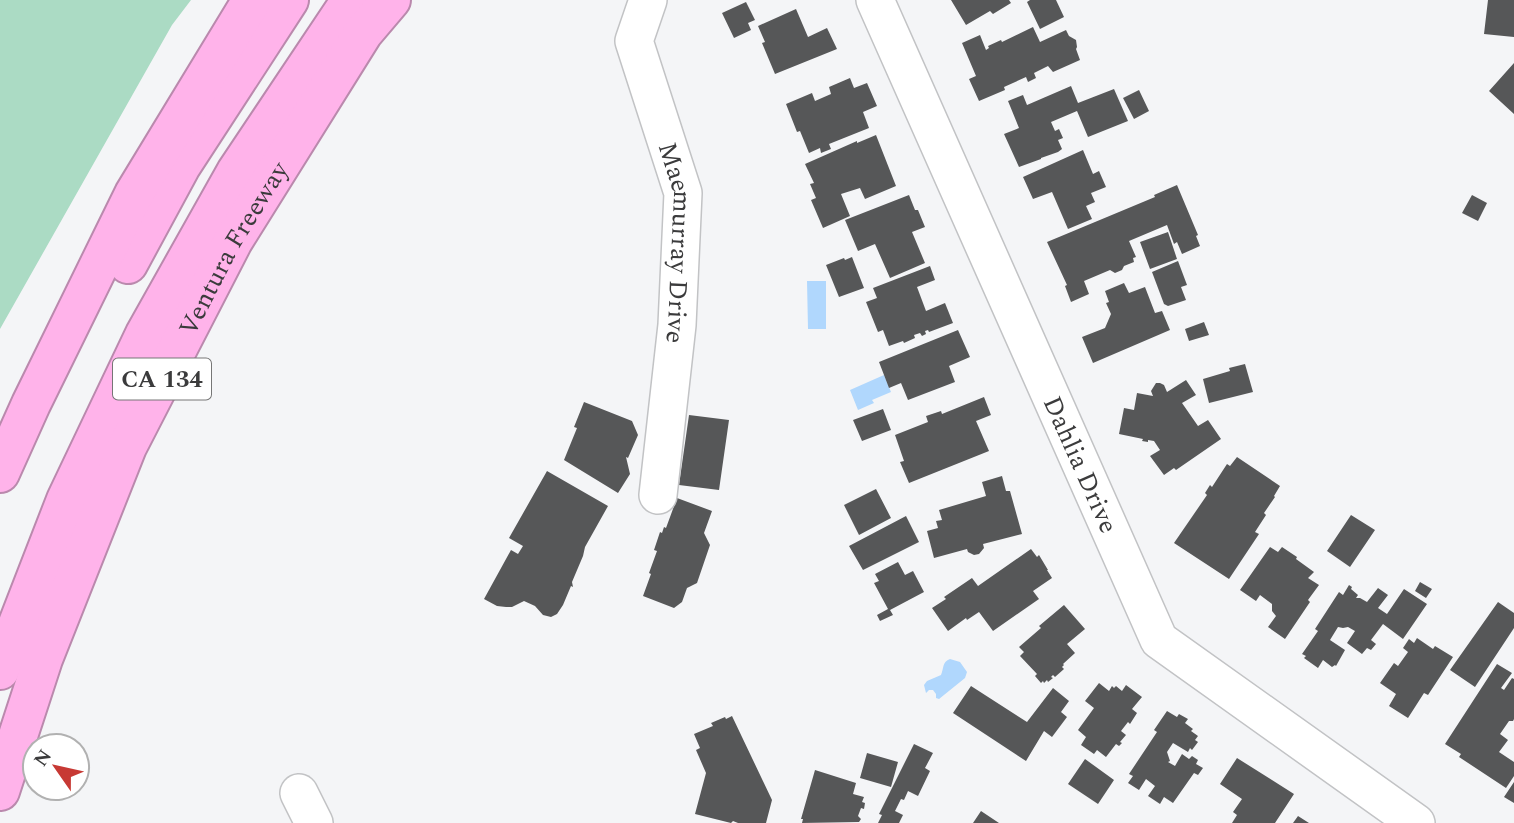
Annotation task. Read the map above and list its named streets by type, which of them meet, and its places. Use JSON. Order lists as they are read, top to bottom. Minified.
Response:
{"streets":{"highway":["Ventura Freeway","CA 134"],"street":["Maemurray Drive","Dahlia Drive"]},"north":"top left"}
